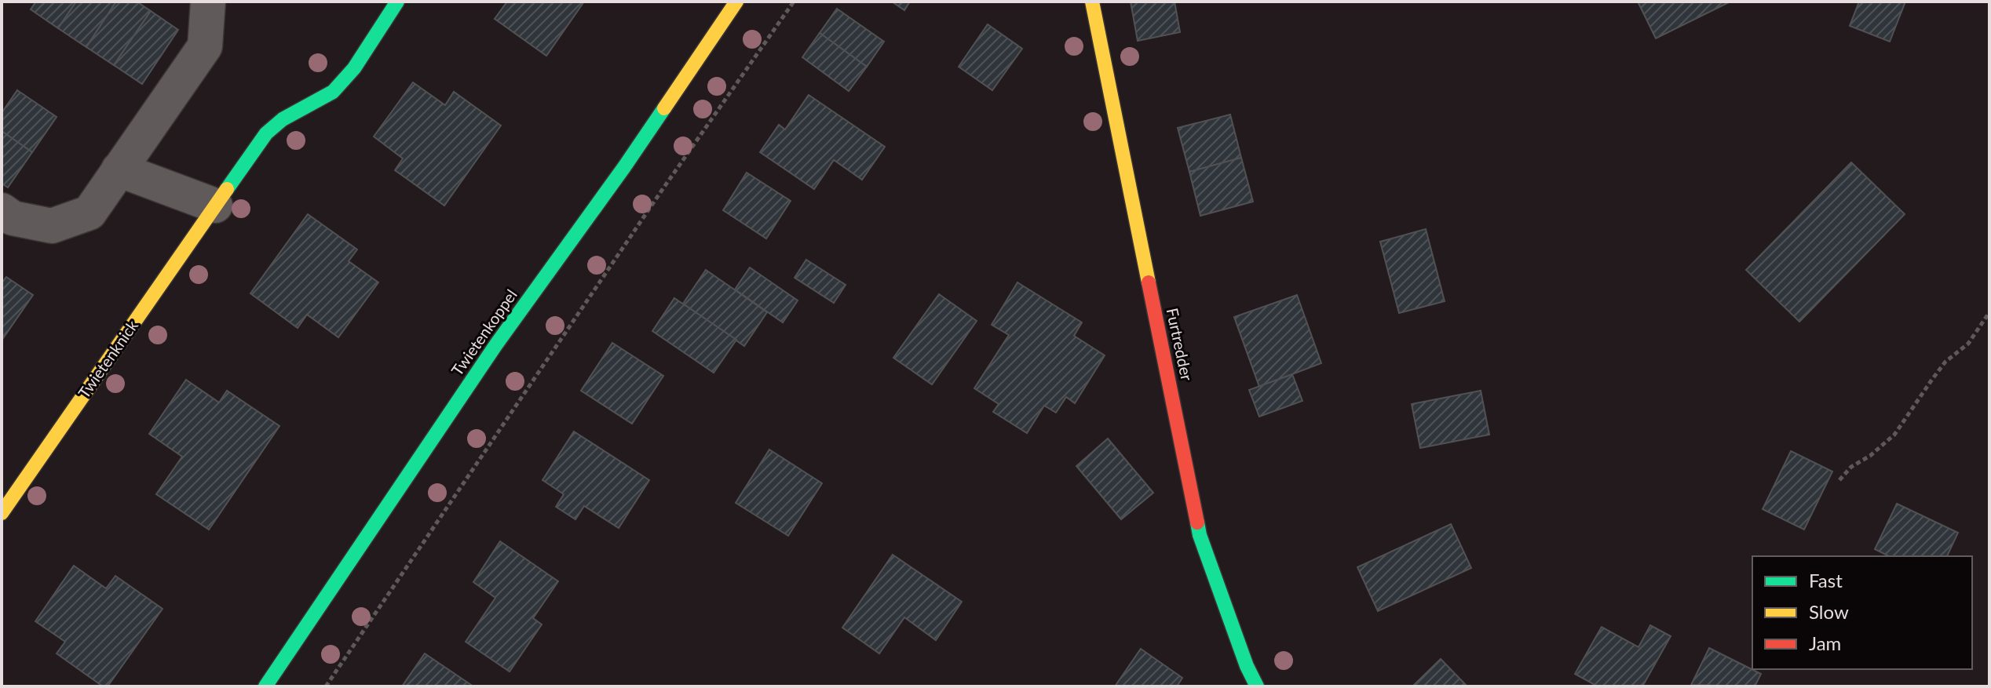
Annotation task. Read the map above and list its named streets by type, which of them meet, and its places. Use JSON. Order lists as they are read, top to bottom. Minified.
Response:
{"streets":{"street":["Twietenkoppel","Furtredder","Twietenknick"]},"legend":["Fast","Slow","Jam"]}
